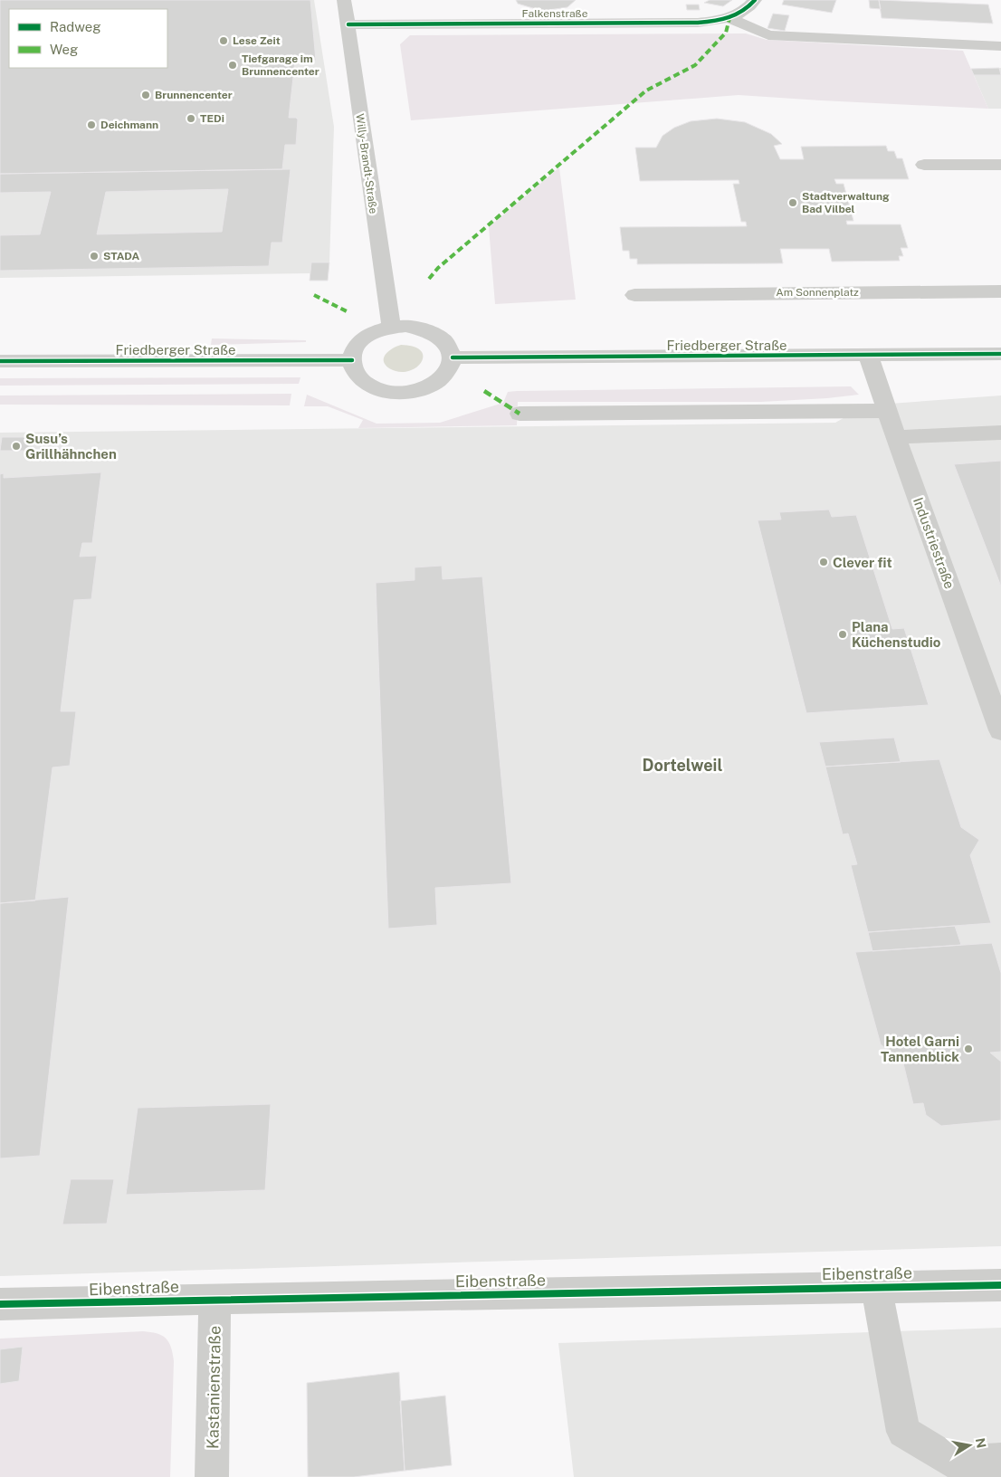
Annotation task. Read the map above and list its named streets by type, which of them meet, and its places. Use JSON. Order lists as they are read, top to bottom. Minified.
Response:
{"streets":{"street":["Falkenstraße","Willy-Brandt-Straße","Am Sonnenplatz","Friedberger Straße","Industriestraße","Eibenstraße","Kastanienstraße"]},"crossings":[["Falkenstraße","Willy-Brandt-Straße"],["Willy-Brandt-Straße","Friedberger Straße"],["Friedberger Straße","Industriestraße"],["Eibenstraße","Kastanienstraße"]],"districts":["Dortelweil"],"places":["Lese Zeit","Tiefgarage im Brunnencenter","Brunnencenter","TEDi","Deichmann","Stadtverwaltung Bad Vilbel","STADA","Susu’s Grillhähnchen","Clever fit","Plana Küchenstudio","Hotel Garni Tannenblick"],"legend":["Radweg","Weg"],"north":"right"}
